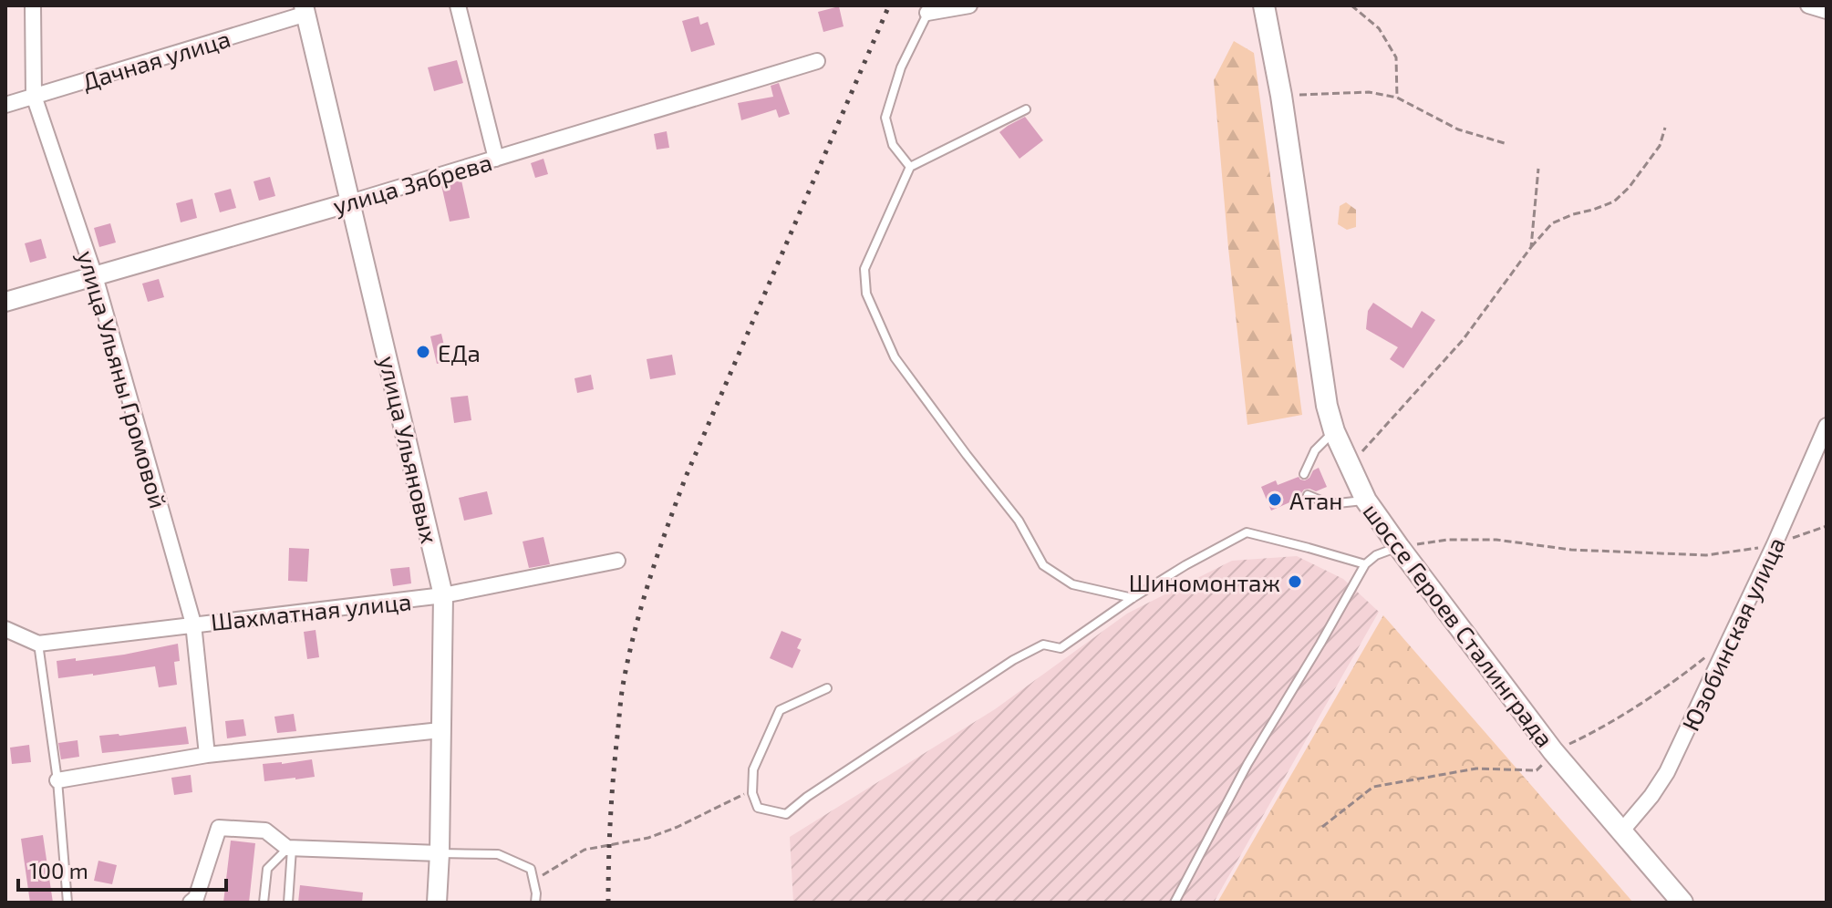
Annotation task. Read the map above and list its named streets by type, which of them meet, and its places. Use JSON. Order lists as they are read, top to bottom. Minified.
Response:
{"streets":{"main road":["шоссе Героев Сталинграда"],"street":["Дачная улица","улица Зябрева","улица Ульяны Громовой","улица Ульяновых","Шахматная улица","Юзобинская улица"]},"crossings":[["Дачная улица","улица Ульяны Громовой"],["Дачная улица","улица Ульяновых"],["улица Зябрева","улица Ульяны Громовой"],["улица Зябрева","улица Ульяновых"],["улица Ульяны Громовой","Шахматная улица"],["улица Ульяновых","Шахматная улица"],["шоссе Героев Сталинграда","Юзобинская улица"]],"places":["ЕДа","Атан","Шиномонтаж"],"scale_bar":"100 m"}
